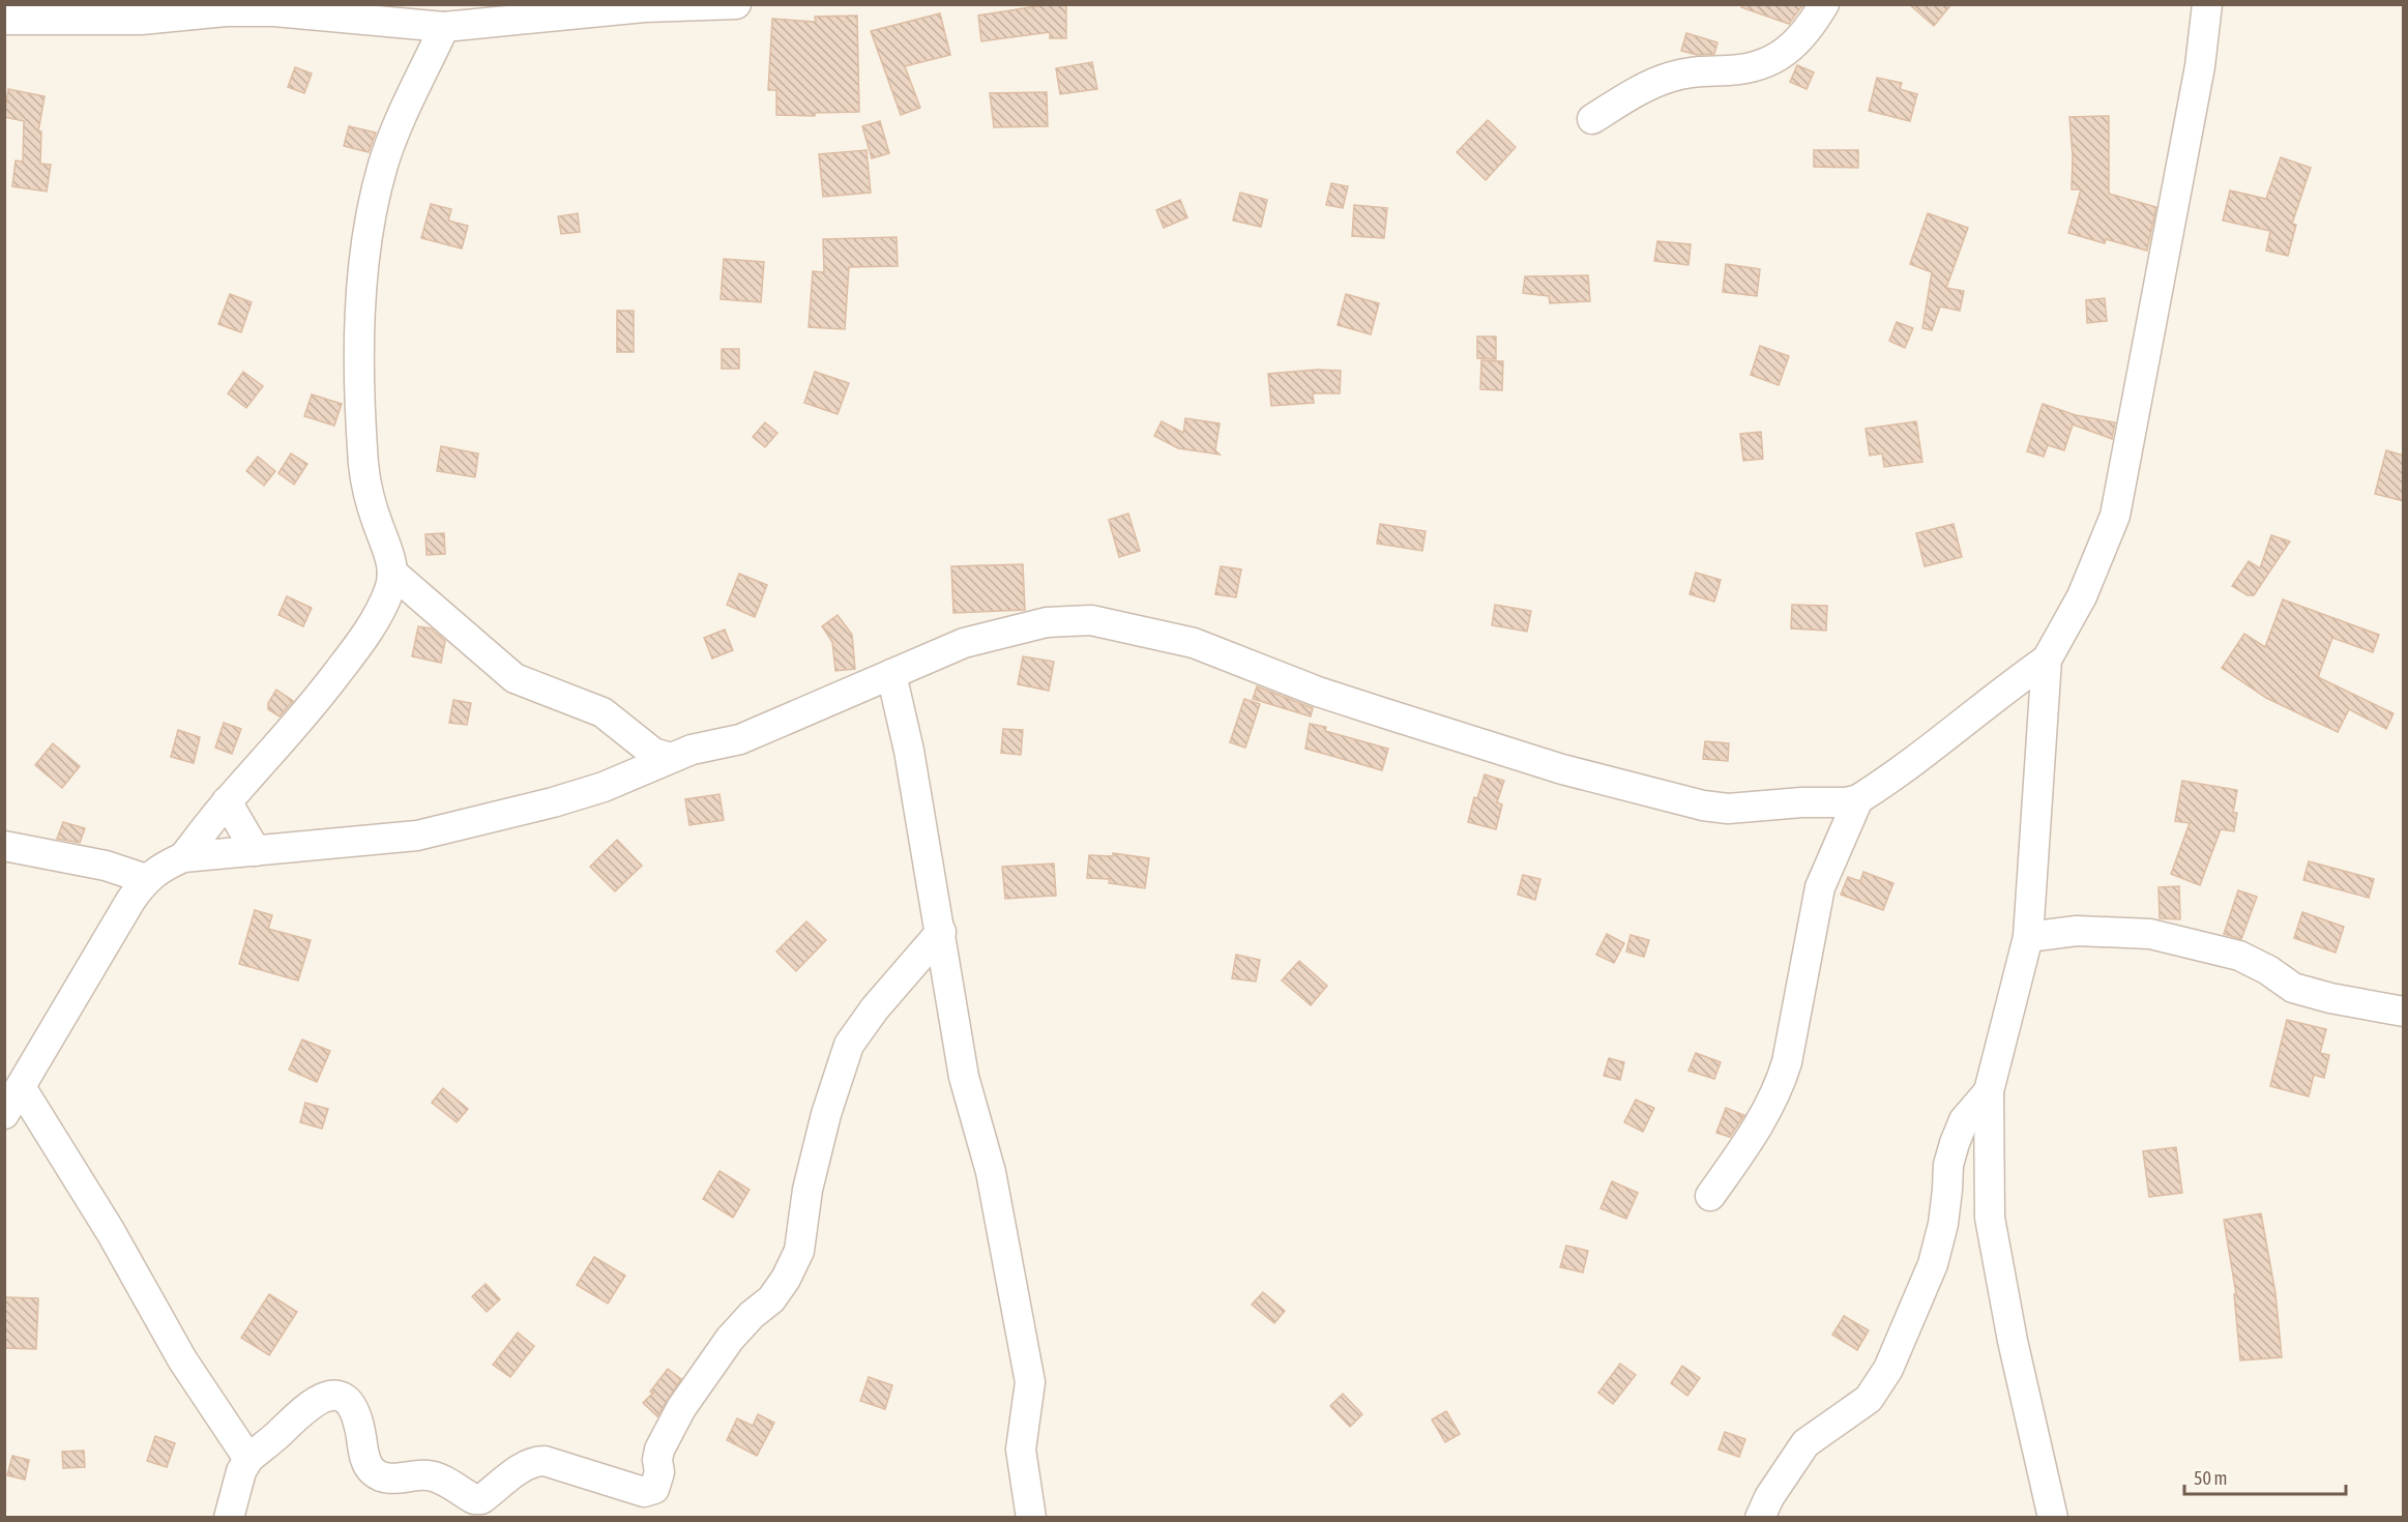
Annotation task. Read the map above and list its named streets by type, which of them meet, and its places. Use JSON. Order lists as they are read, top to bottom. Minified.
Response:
{"scale_bar":"50 m"}
